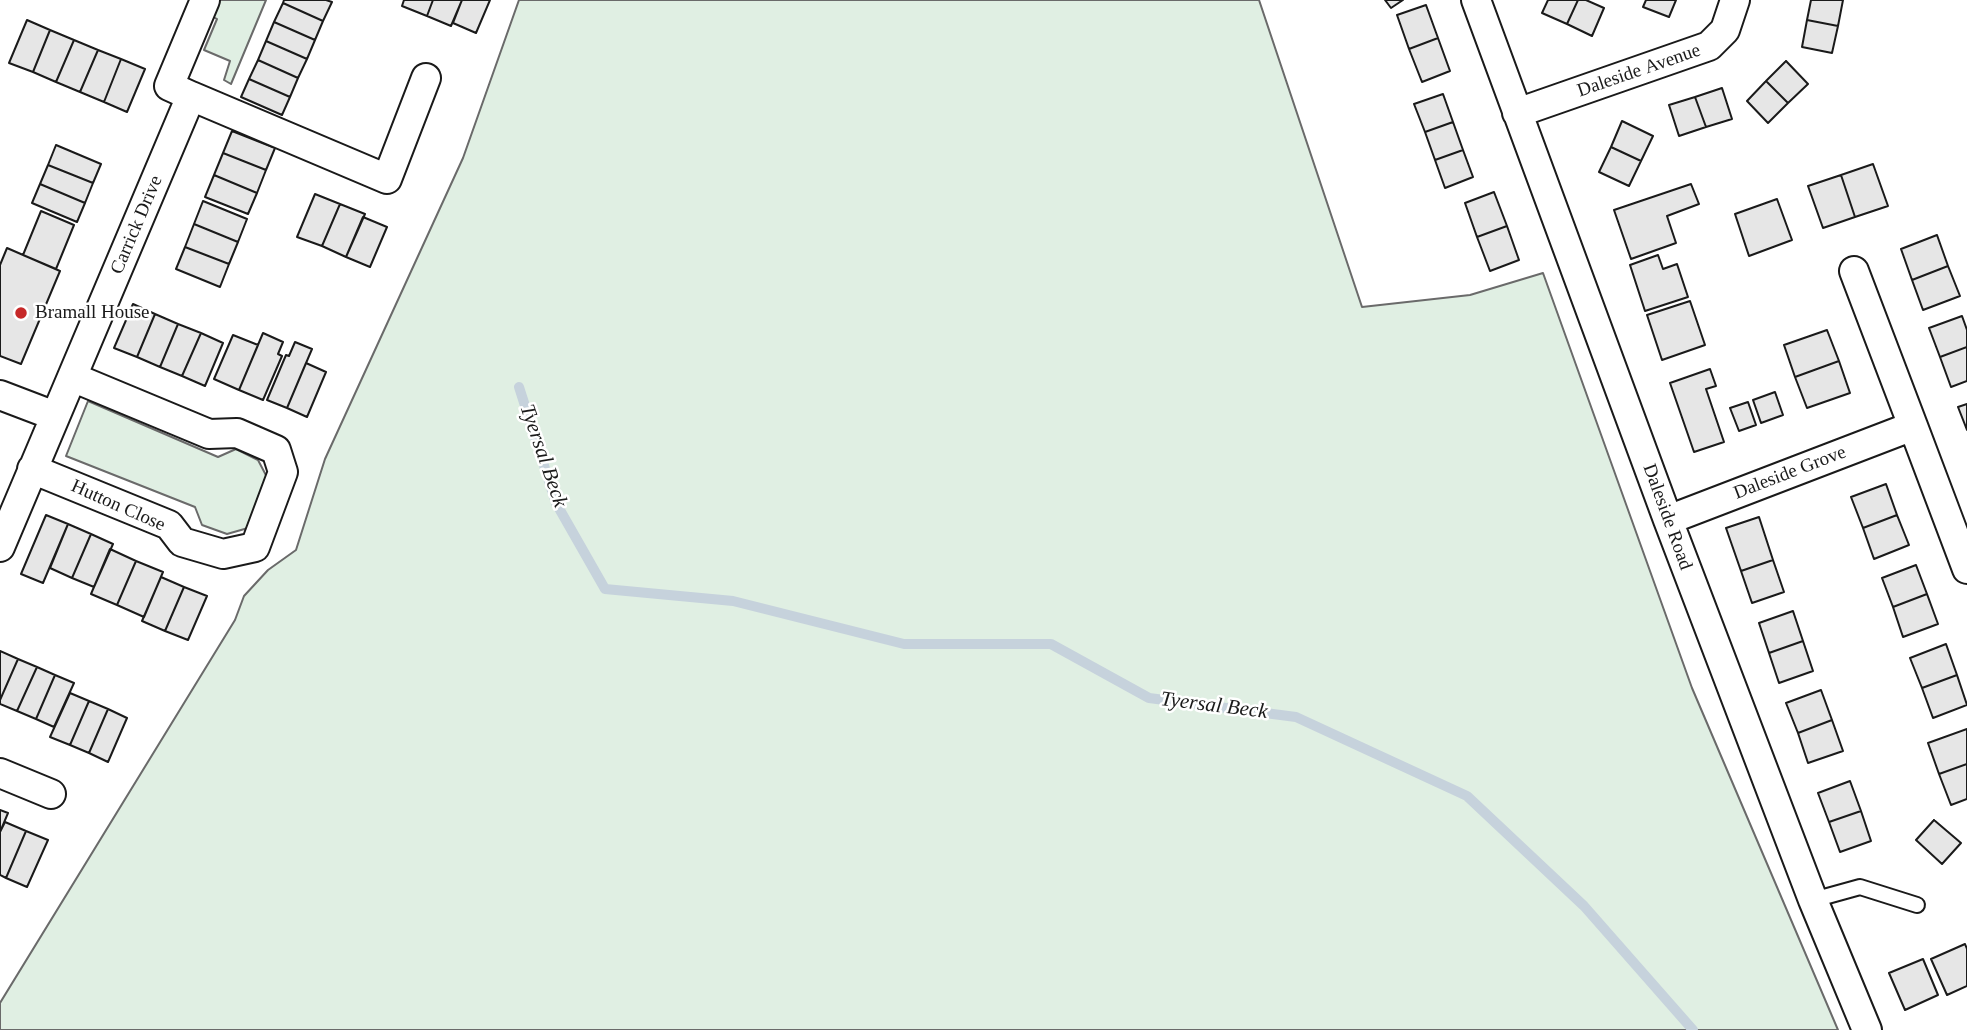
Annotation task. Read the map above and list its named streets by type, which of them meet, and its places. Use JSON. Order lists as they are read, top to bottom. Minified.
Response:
{"streets":{"street":["Daleside Avenue","Carrick Drive","Daleside Grove","Hutton Close","Daleside Road"]},"crossings":[["Daleside Avenue","Daleside Road"],["Carrick Drive","Hutton Close"],["Daleside Grove","Daleside Road"]],"water":["Tyersal Beck"],"places":["Bramall House"]}
